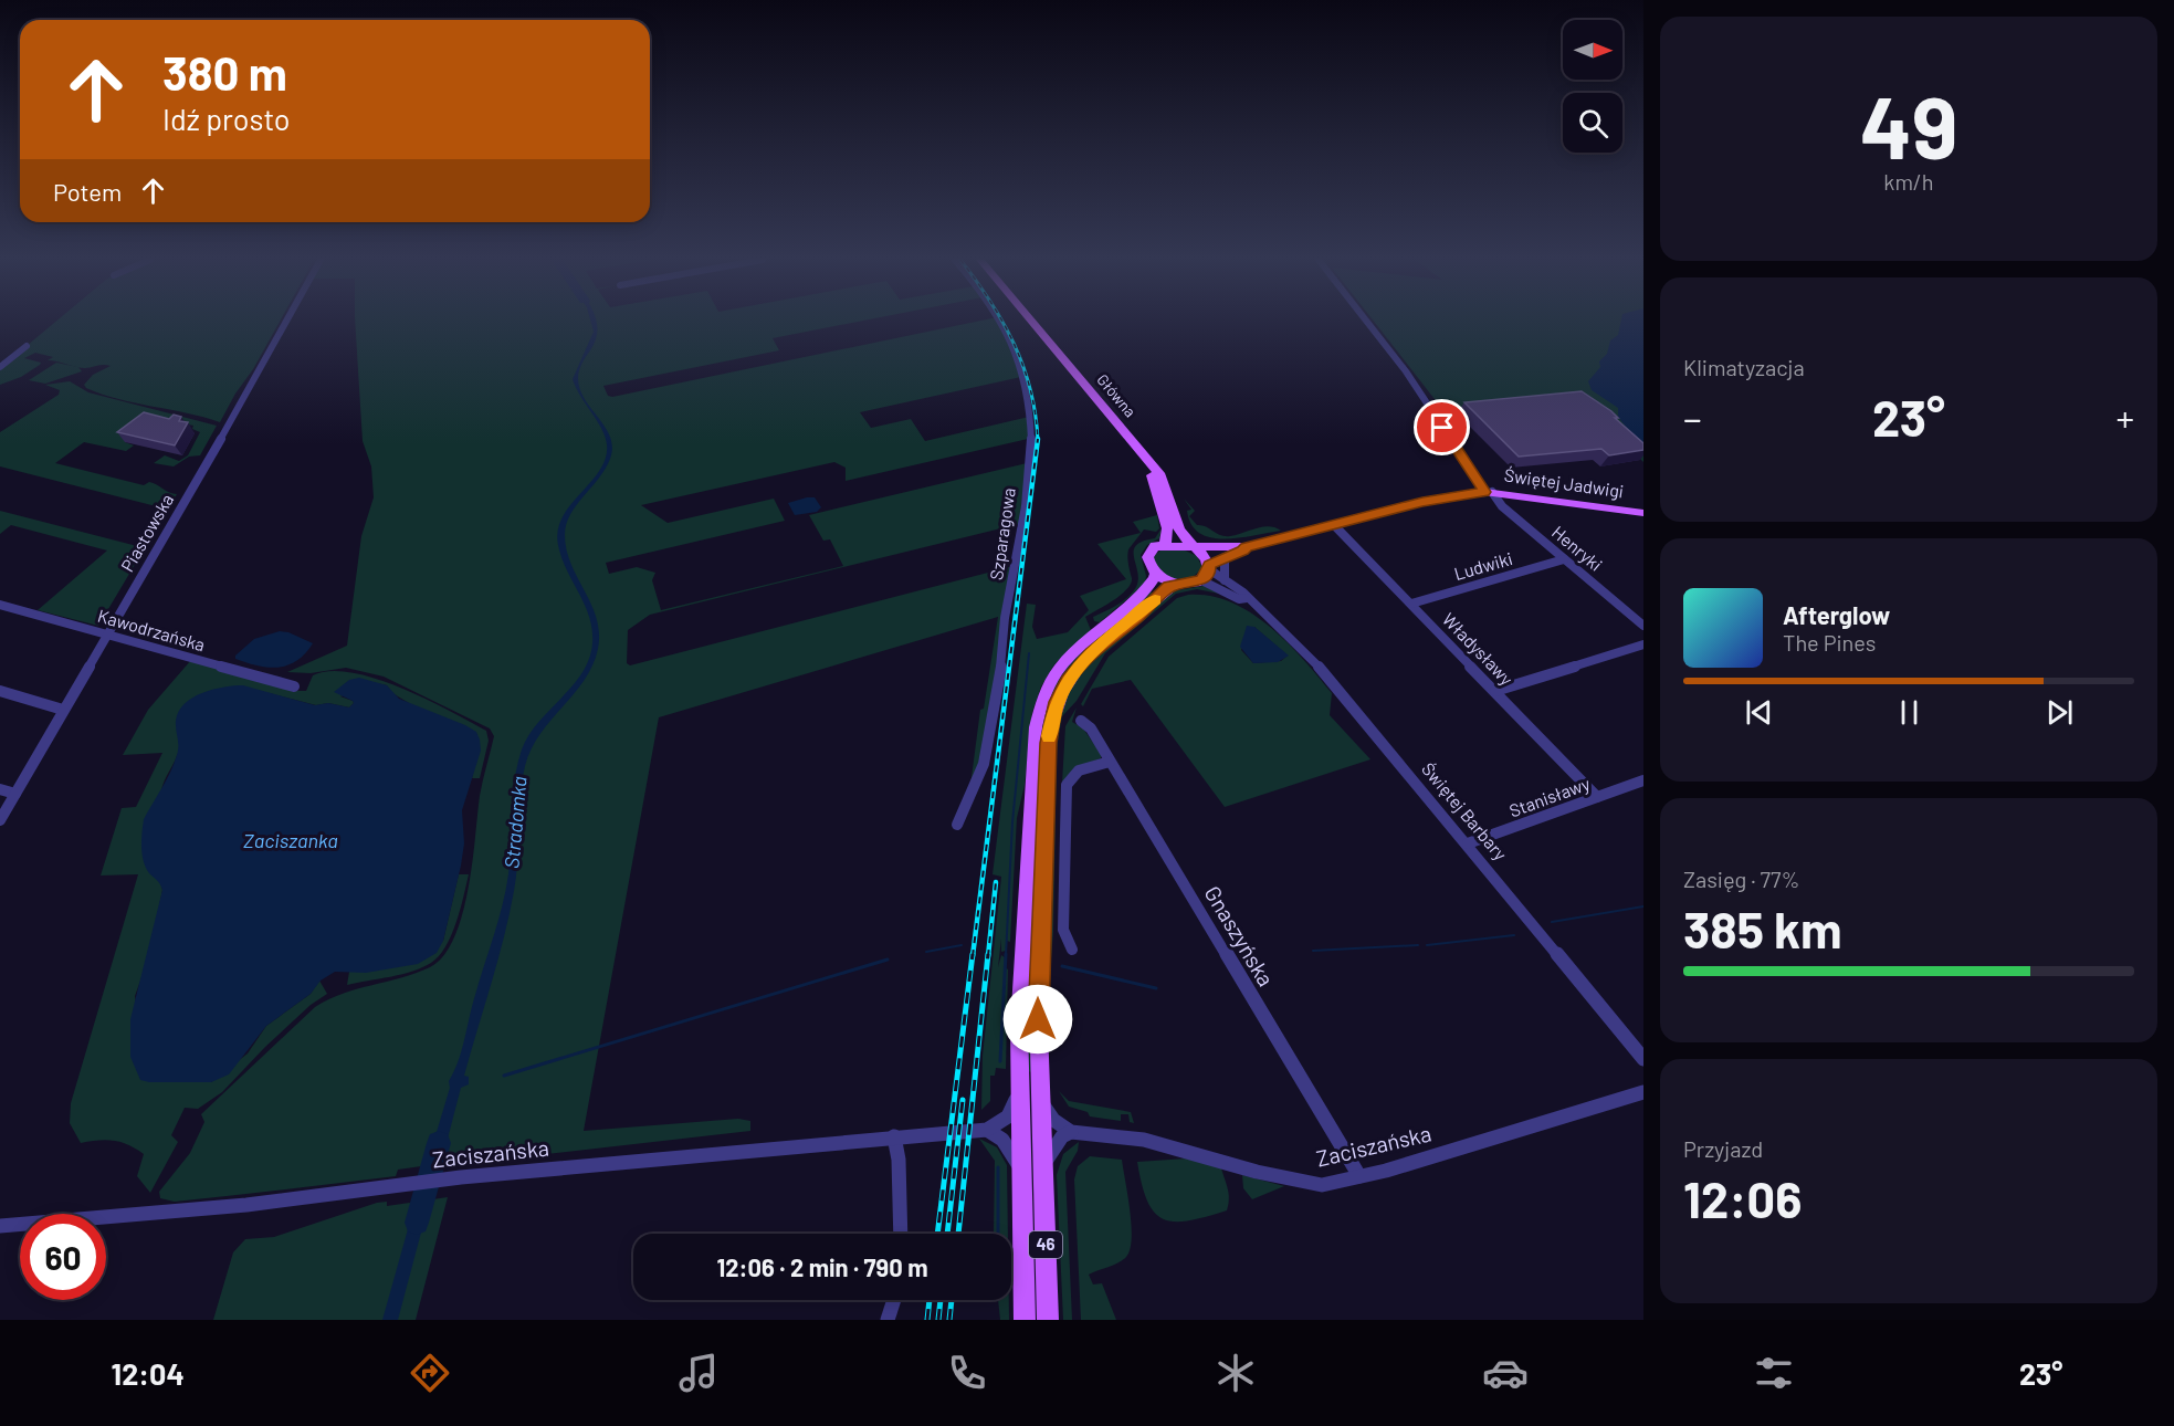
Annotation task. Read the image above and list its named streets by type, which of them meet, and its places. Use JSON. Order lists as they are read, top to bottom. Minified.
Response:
{"streets":{"main road":["Główna","Świętej Jadwigi","46"],"street":["Piastowska","Szparagowa","Henryki","Ludwiki","Kawodrzańska","Władysławy","Stanisławy","Świętej Barbary","Gnaszyńska","Zaciszańska"]},"crossings":[["Główna","Świętej Jadwigi"],["Główna","Świętej Barbary"],["Świętej Jadwigi","Henryki"],["Świętej Jadwigi","Władysławy"],["Świętej Jadwigi","Świętej Barbary"],["Piastowska","Kawodrzańska"],["Henryki","Ludwiki"],["Ludwiki","Władysławy"],["Władysławy","Stanisławy"],["Stanisławy","Świętej Barbary"],["Gnaszyńska","Zaciszańska"]],"water":["Stradomka","Zaciszanka"],"north":"right","page":{"tile":[["49","km/h"],"Klimatyzacja",["Zasięg · 77%","385 km"],["Przyjazd","12:06"]],"turn":["380 m","Idź prosto"],"then":"Potem","heat":["−","23°","+"],"song":["Afterglow","The Pines"],"limit":"60","trip":"12:06 · 2 min · 790 m","tabs":["12:04","23°"]}}
